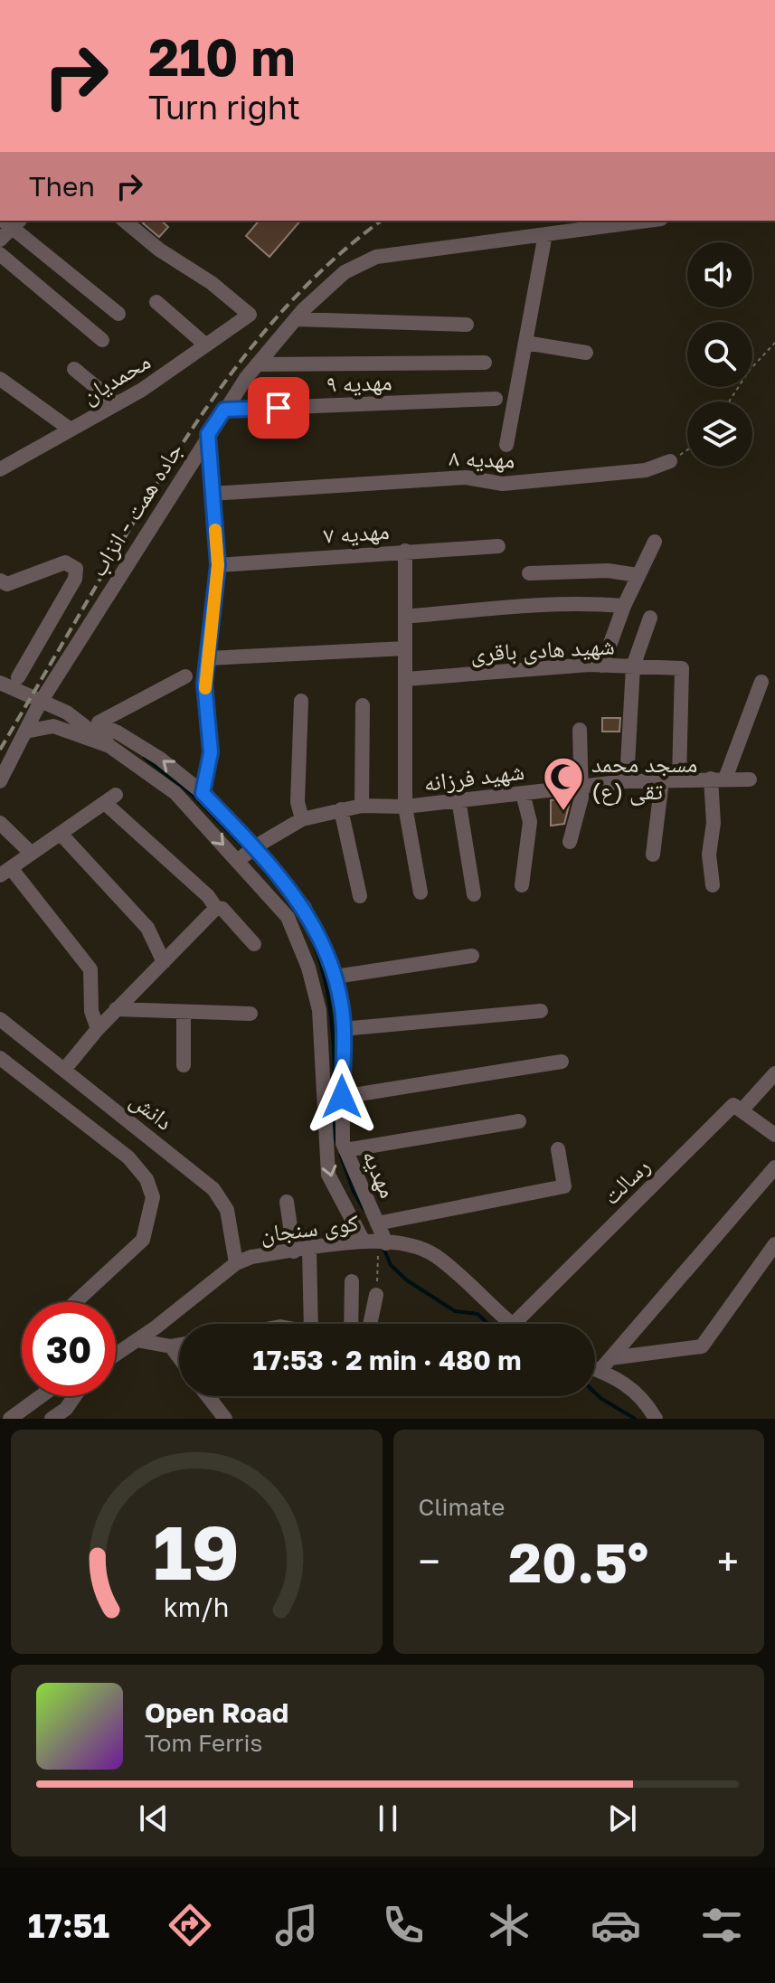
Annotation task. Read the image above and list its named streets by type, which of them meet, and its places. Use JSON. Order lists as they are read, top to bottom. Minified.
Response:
{"streets":{"street":["محمدیان","مهدیه ۹","مهدیه ۸","جاده همت - انزاب","مهدیه ۷","شهید هادی باقری","شهید فرزانه","دانش","مهدیه","رسالت","کوی سنجان"]},"crossings":[["مهدیه ۹","جاده همت - انزاب"],["شهید هادی باقری","شهید فرزانه"],["شهید فرزانه","مهدیه"],["دانش","کوی سنجان"],["مهدیه","کوی سنجان"]],"places":{"mosque":["مسجد محمد تقی (ع)"]},"page":{"turn":["210 m","Turn right"],"then":"Then","limit":"30","trip":"17:53 · 2 min · 480 m","tile":"Climate","heat":["−","20.5°","+"],"song":["Open Road","Tom Ferris"],"tabs":"17:51","gauge":["19","km/h"]}}
